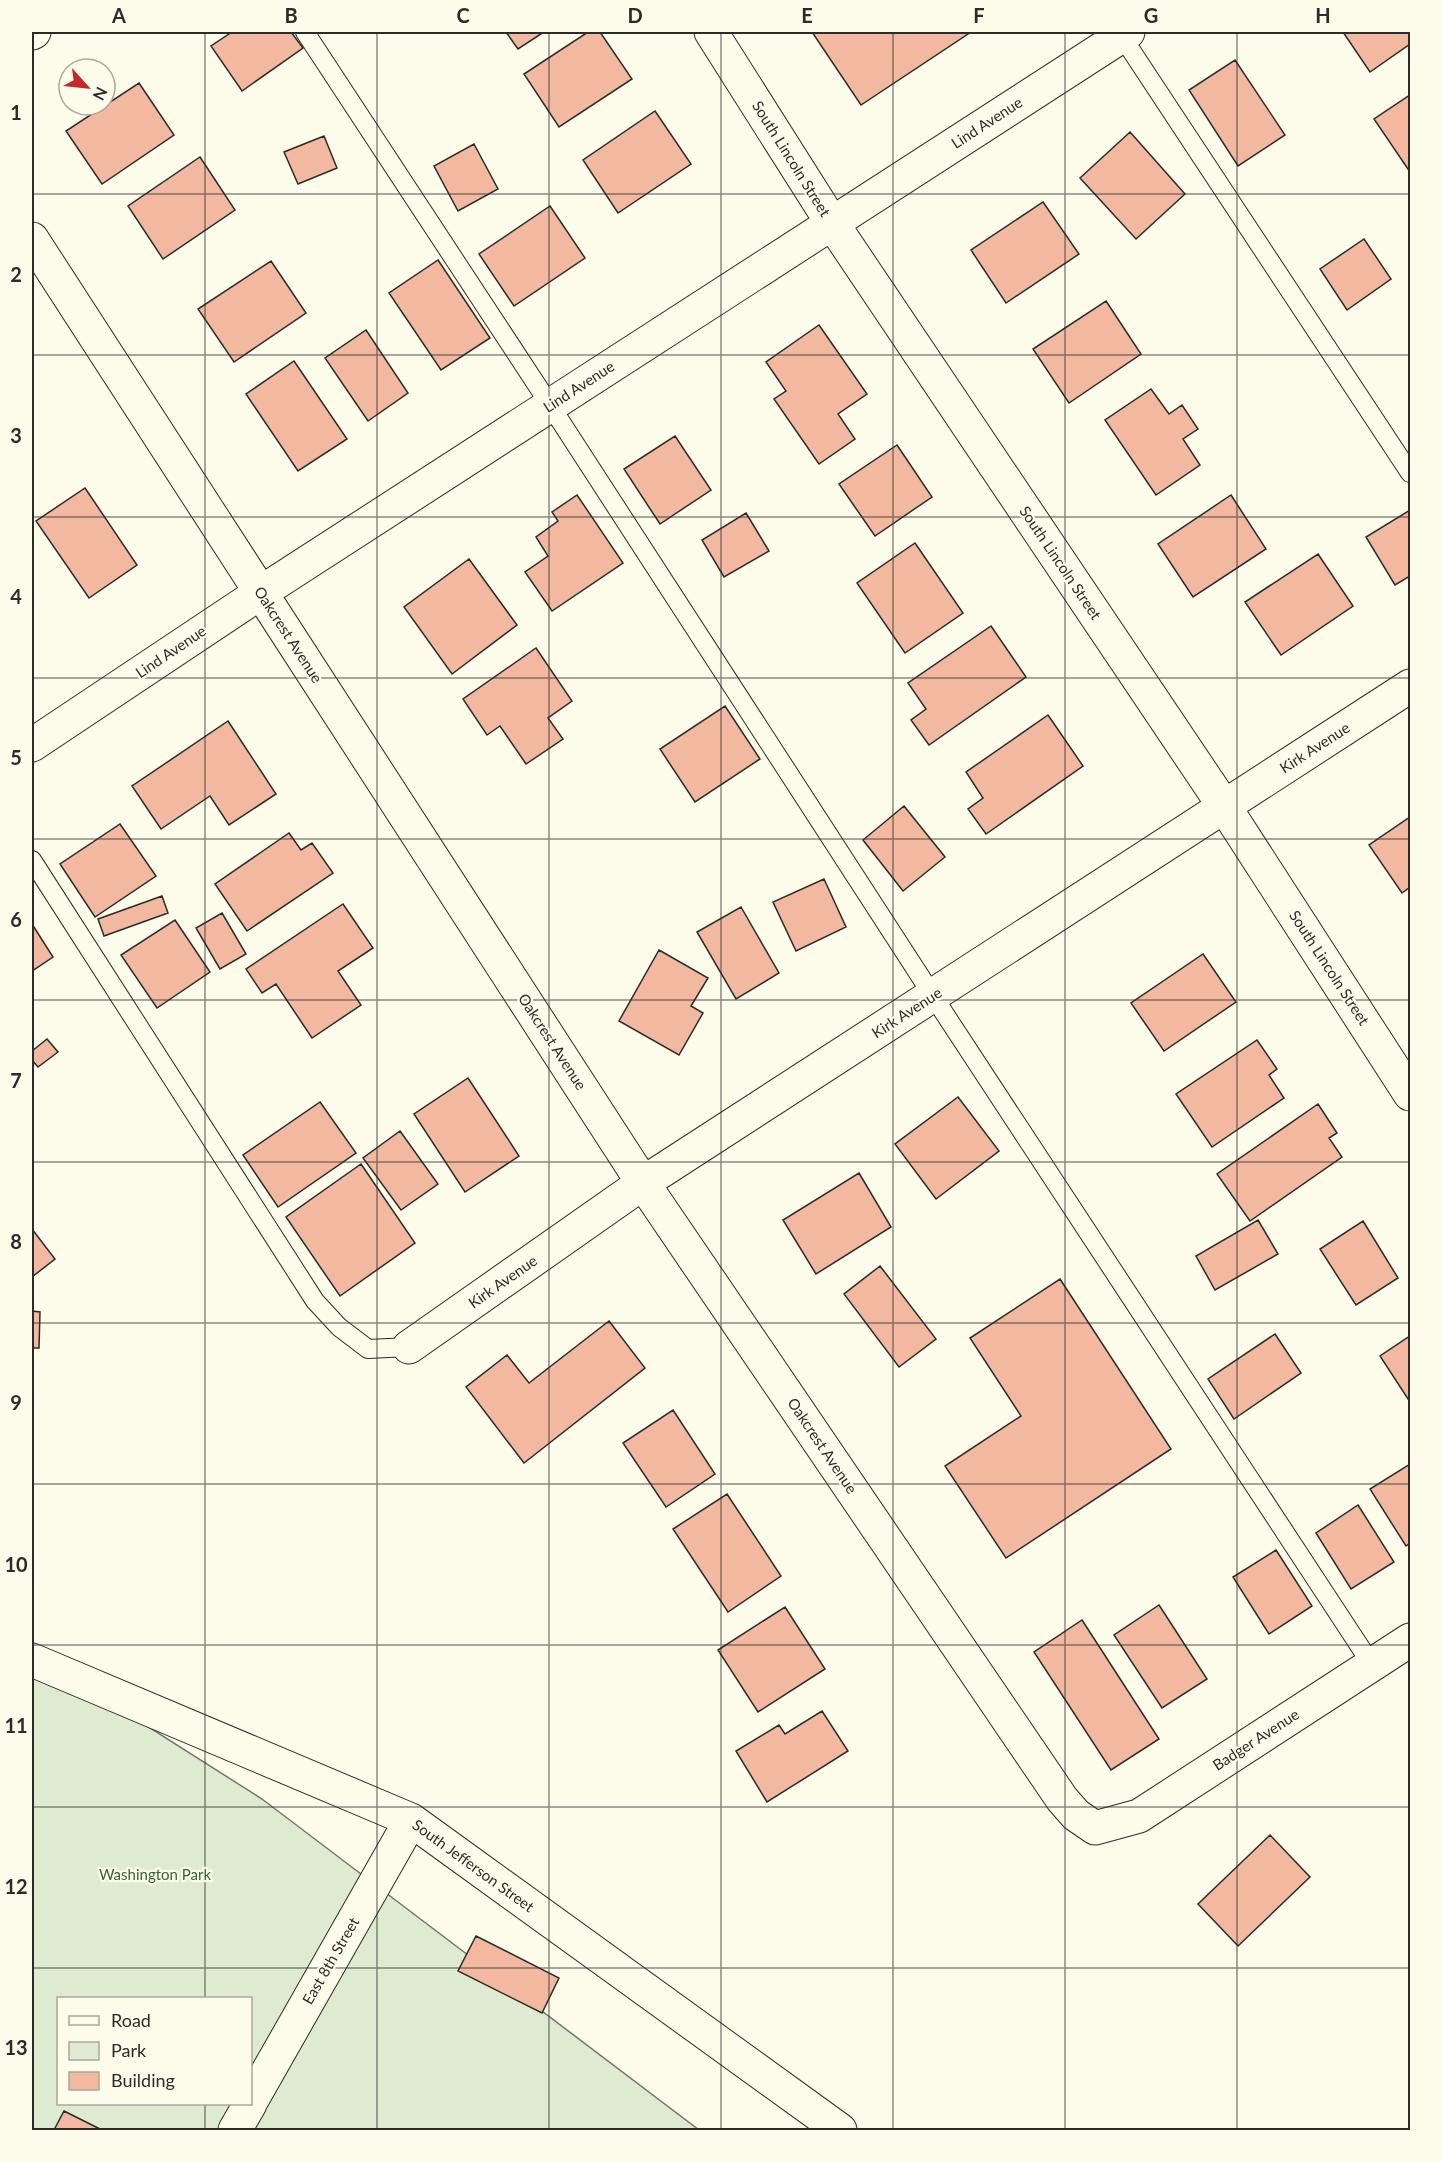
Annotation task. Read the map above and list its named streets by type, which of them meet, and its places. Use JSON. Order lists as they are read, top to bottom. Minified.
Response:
{"streets":{"street":["Lind Avenue","South Lincoln Street","Oakcrest Avenue","Kirk Avenue","Badger Avenue","South Jefferson Street","East 8th Street"]},"crossings":[["Lind Avenue","South Lincoln Street"],["Lind Avenue","Oakcrest Avenue"],["South Lincoln Street","Kirk Avenue"],["Oakcrest Avenue","Kirk Avenue"],["Oakcrest Avenue","Badger Avenue"],["South Jefferson Street","East 8th Street"]],"parks":["Washington Park"],"legend":["Road","Park","Building"],"north":"bottom right","grid":{"columns":["A","B","C","D","E","F","G","H"],"rows":["1","2","3","4","5","6","7","8","9","10","11","12","13"]}}
